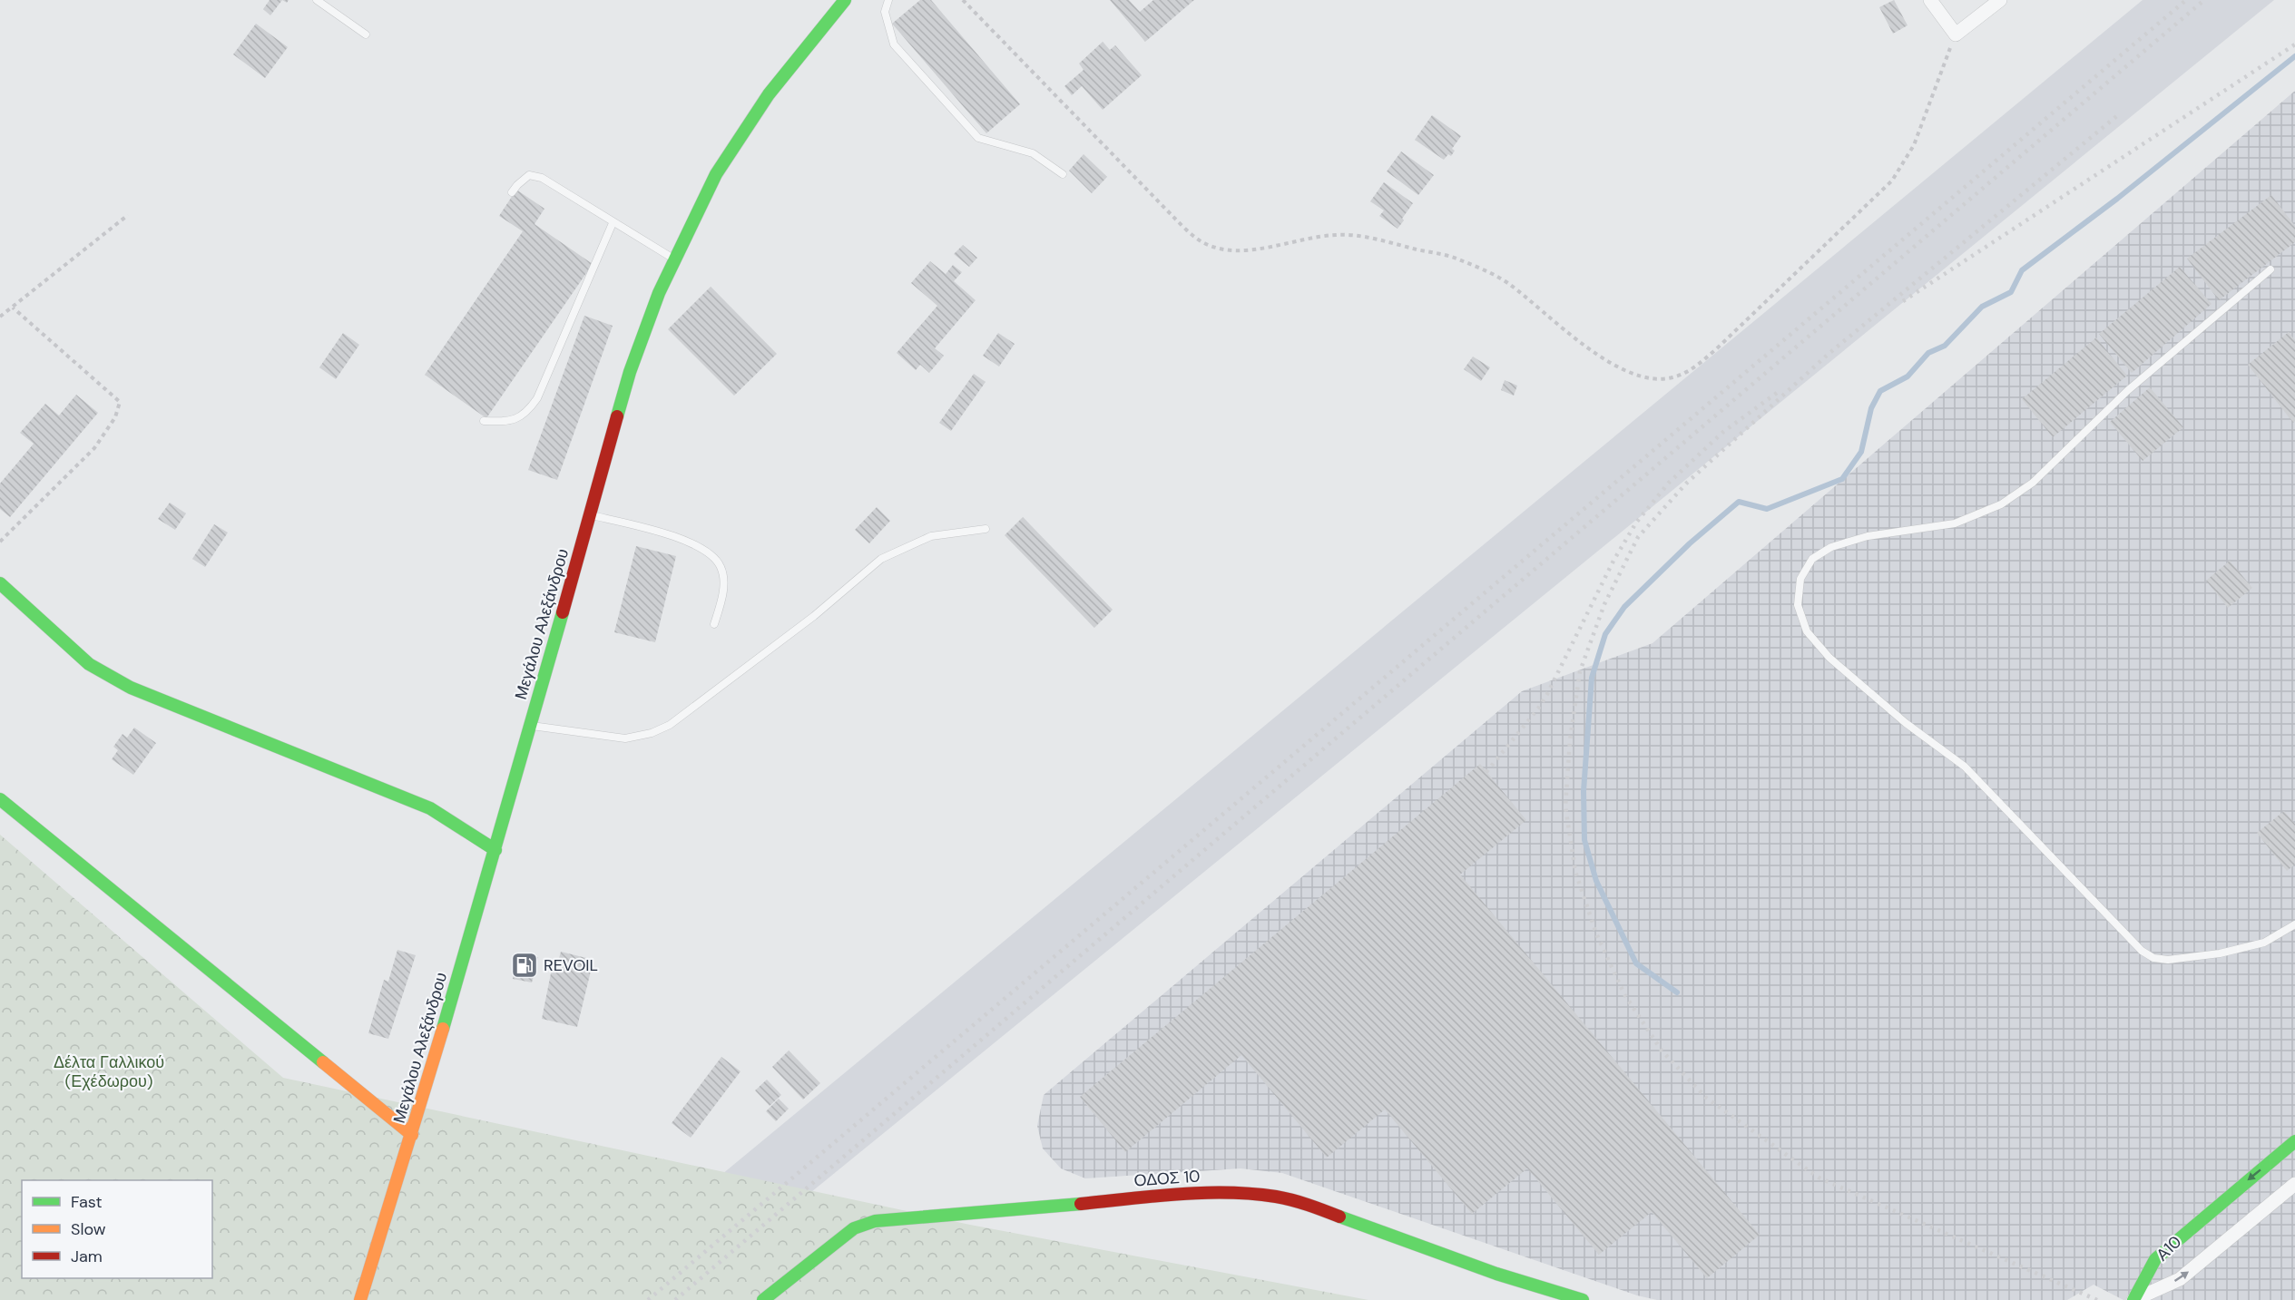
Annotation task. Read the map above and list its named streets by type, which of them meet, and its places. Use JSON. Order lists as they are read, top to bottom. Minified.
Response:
{"streets":{"street":["Μεγάλου Αλεξάνδρου","ΟΔΟΣ 10","Α10"]},"parks":["Δέλτα Γαλλικού (Εχέδωρου)"],"places":{"fuel station":["REVOIL"]},"legend":["Fast","Slow","Jam"]}
